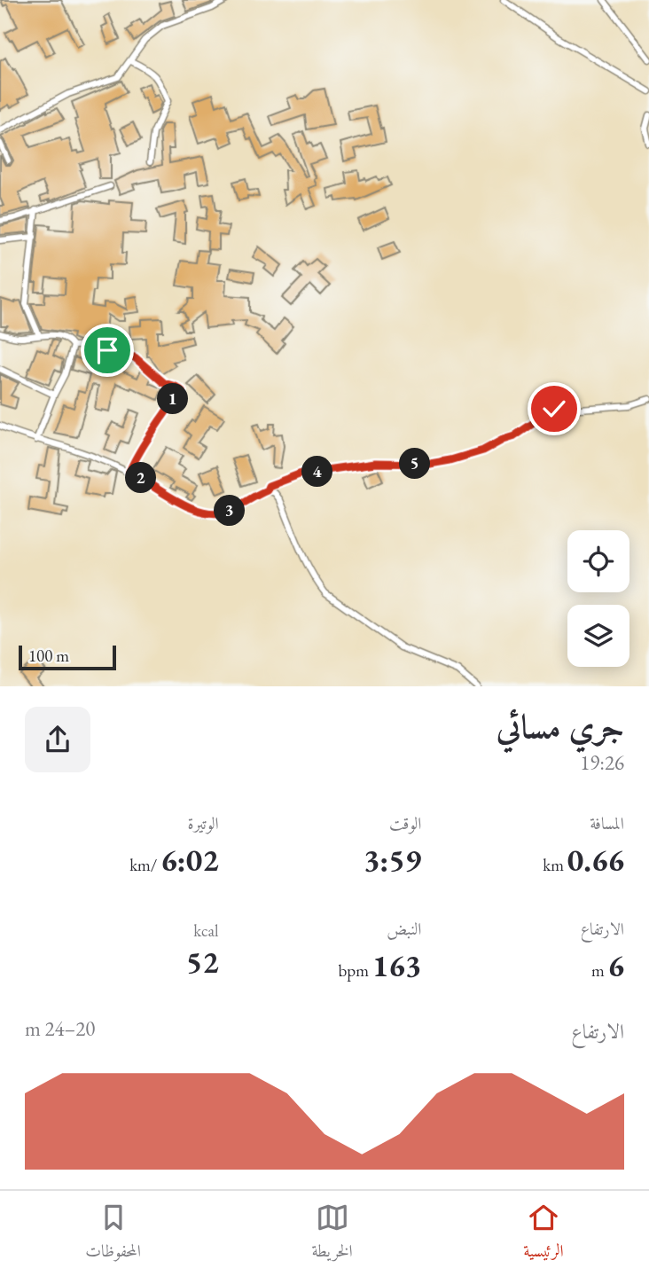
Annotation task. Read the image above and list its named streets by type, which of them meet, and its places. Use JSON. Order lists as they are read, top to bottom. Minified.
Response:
{"scale_bar":"100 m","page":{"pins":["1","5","4","2","3"],"scale":"100 m","heading":["جري مسائي","19:26"],"stats":[["المسافة","0.66 km"],["الوقت","3:59"],["الوتيرة","6:02 /km"],["الارتفاع","6 m"],["النبض","163 bpm"],["kcal","52"]],"chart":["الارتفاع","20–24 m"],"tabs":["الرئيسية","الخريطة","المحفوظات"]}}
